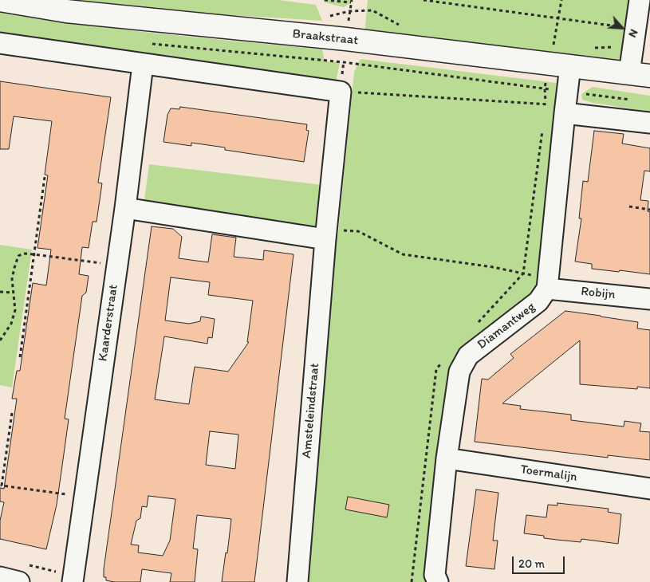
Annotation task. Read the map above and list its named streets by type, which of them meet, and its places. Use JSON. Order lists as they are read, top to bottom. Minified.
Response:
{"streets":{"street":["Braakstraat","Robijn","Kaarderstraat","Diamantweg","Amsteleindstraat","Toermalijn"]},"crossings":[["Robijn","Diamantweg"],["Diamantweg","Toermalijn"]],"scale_bar":"20 m","north":"bottom right"}
